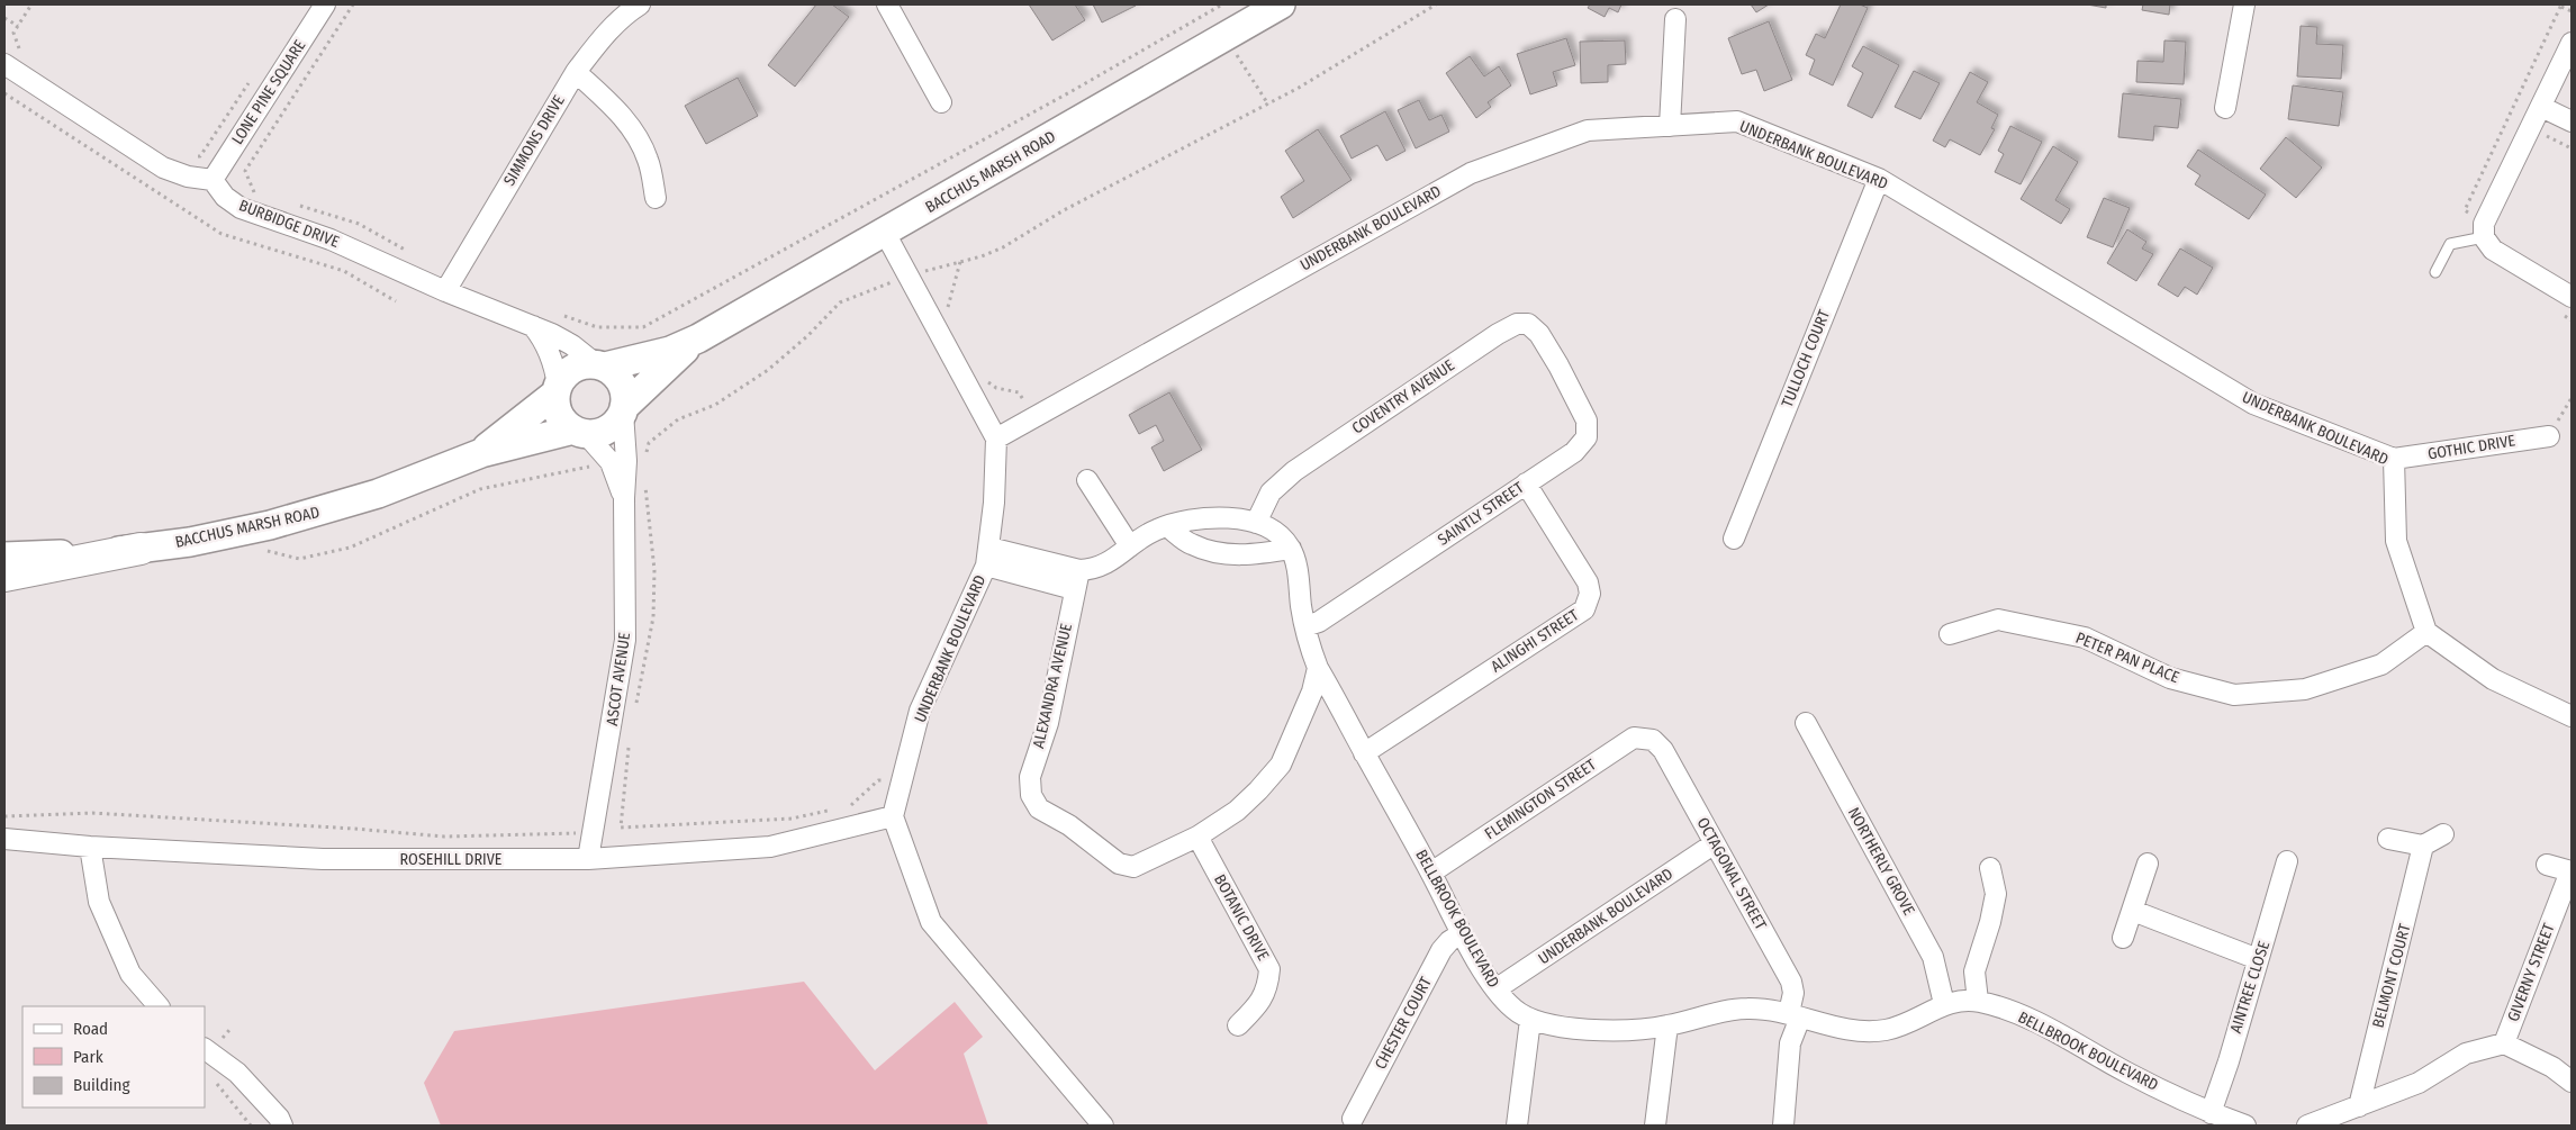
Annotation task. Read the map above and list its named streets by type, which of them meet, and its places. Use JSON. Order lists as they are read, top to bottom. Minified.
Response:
{"streets":{"main road":["BACCHUS MARSH ROAD"],"street":["LONE PINE SQUARE","SIMMONS DRIVE","UNDERBANK BOULEVARD","BURBIDGE DRIVE","TULLOCH COURT","COVENTRY AVENUE","GOTHIC DRIVE","SAINTLY STREET","ALINGHI STREET","PETER PAN PLACE","ASCOT AVENUE","ALEXANDRA AVENUE","FLEMINGTON STREET","ROSEHILL DRIVE","NORTHERLY GROVE","OCTAGONAL STREET","BOTANIC DRIVE","BELLBROOK BOULEVARD","GIVERNY STREET","BELMONT COURT","AINTREE CLOSE","CHESTER COURT"]},"crossings":[["LONE PINE SQUARE","BURBIDGE DRIVE"],["SIMMONS DRIVE","BURBIDGE DRIVE"],["UNDERBANK BOULEVARD","TULLOCH COURT"],["UNDERBANK BOULEVARD","GOTHIC DRIVE"],["UNDERBANK BOULEVARD","PETER PAN PLACE"],["UNDERBANK BOULEVARD","ROSEHILL DRIVE"],["UNDERBANK BOULEVARD","OCTAGONAL STREET"],["UNDERBANK BOULEVARD","BELLBROOK BOULEVARD"],["BACCHUS MARSH ROAD","BURBIDGE DRIVE"],["COVENTRY AVENUE","SAINTLY STREET"],["COVENTRY AVENUE","BELLBROOK BOULEVARD"],["SAINTLY STREET","ALINGHI STREET"],["SAINTLY STREET","BELLBROOK BOULEVARD"],["ALINGHI STREET","BELLBROOK BOULEVARD"],["ASCOT AVENUE","ROSEHILL DRIVE"],["ALEXANDRA AVENUE","BOTANIC DRIVE"],["ALEXANDRA AVENUE","BELLBROOK BOULEVARD"],["FLEMINGTON STREET","OCTAGONAL STREET"],["FLEMINGTON STREET","BELLBROOK BOULEVARD"],["NORTHERLY GROVE","BELLBROOK BOULEVARD"],["OCTAGONAL STREET","BELLBROOK BOULEVARD"],["BELLBROOK BOULEVARD","AINTREE CLOSE"],["BELLBROOK BOULEVARD","CHESTER COURT"]],"legend":["Road","Park","Building"]}
